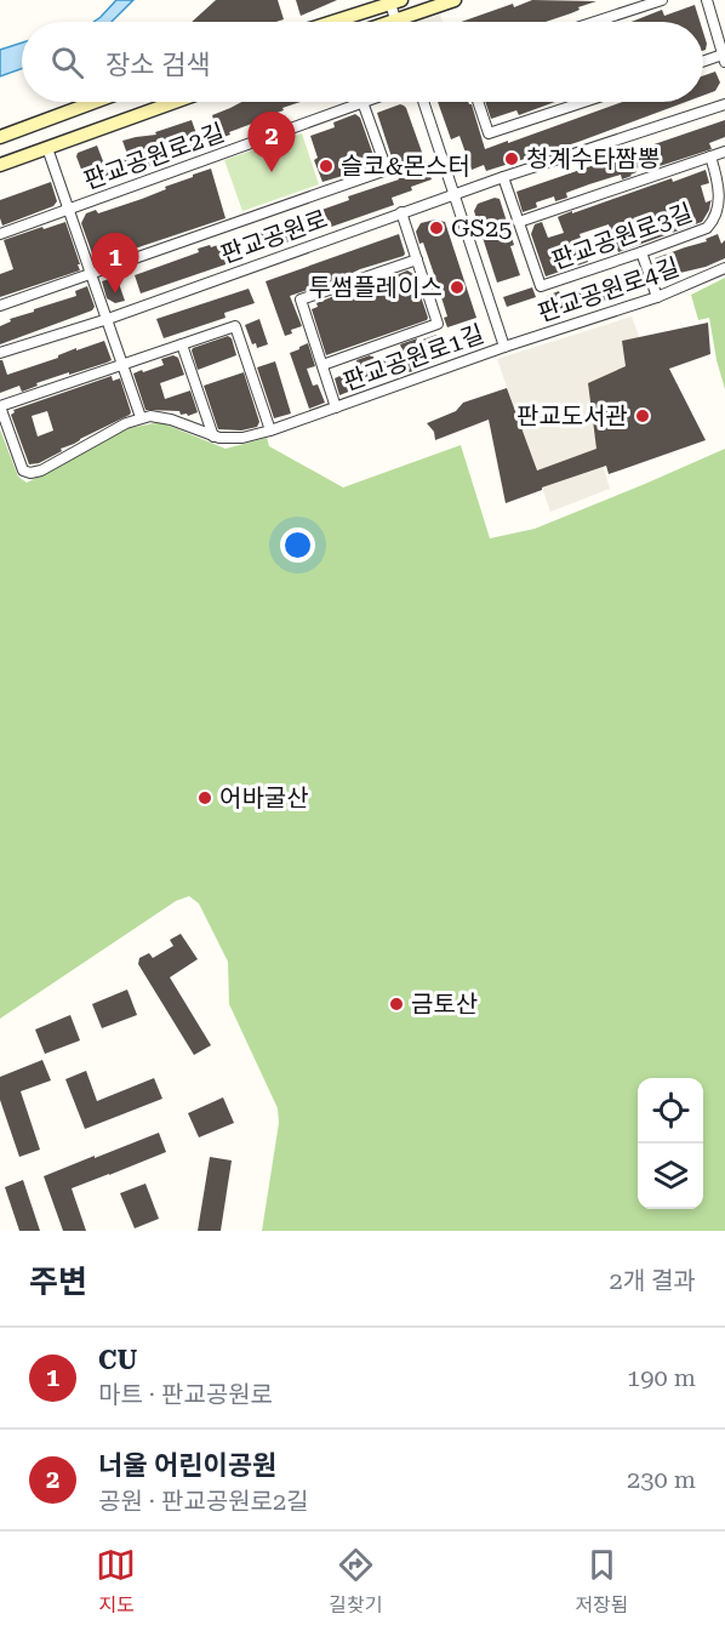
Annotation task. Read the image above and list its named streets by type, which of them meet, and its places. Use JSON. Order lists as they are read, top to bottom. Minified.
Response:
{"streets":{"street":["판교공원로2길","판교공원로","판교공원로3길","판교공원로4길","판교공원로1길"]},"crossings":[["판교공원로","판교공원로3길"],["판교공원로","판교공원로1길"],["판교공원로4길","판교공원로1길"]],"places":["청계수타짬뽕","슬코&몬스터","GS25","투썸플레이스","판교도서관","어바굴산","금토산"],"page":{"search":"장소 검색","pins":["2","1"],"heading":["주변","2개 결과"],"list":[{"mark":"1","name":"CU","note":"마트 · 판교공원로","value":"190 m"},{"mark":"2","name":"너울 어린이공원","note":"공원 · 판교공원로2길","value":"230 m"}],"nav":["지도","길찾기","저장됨"]}}
